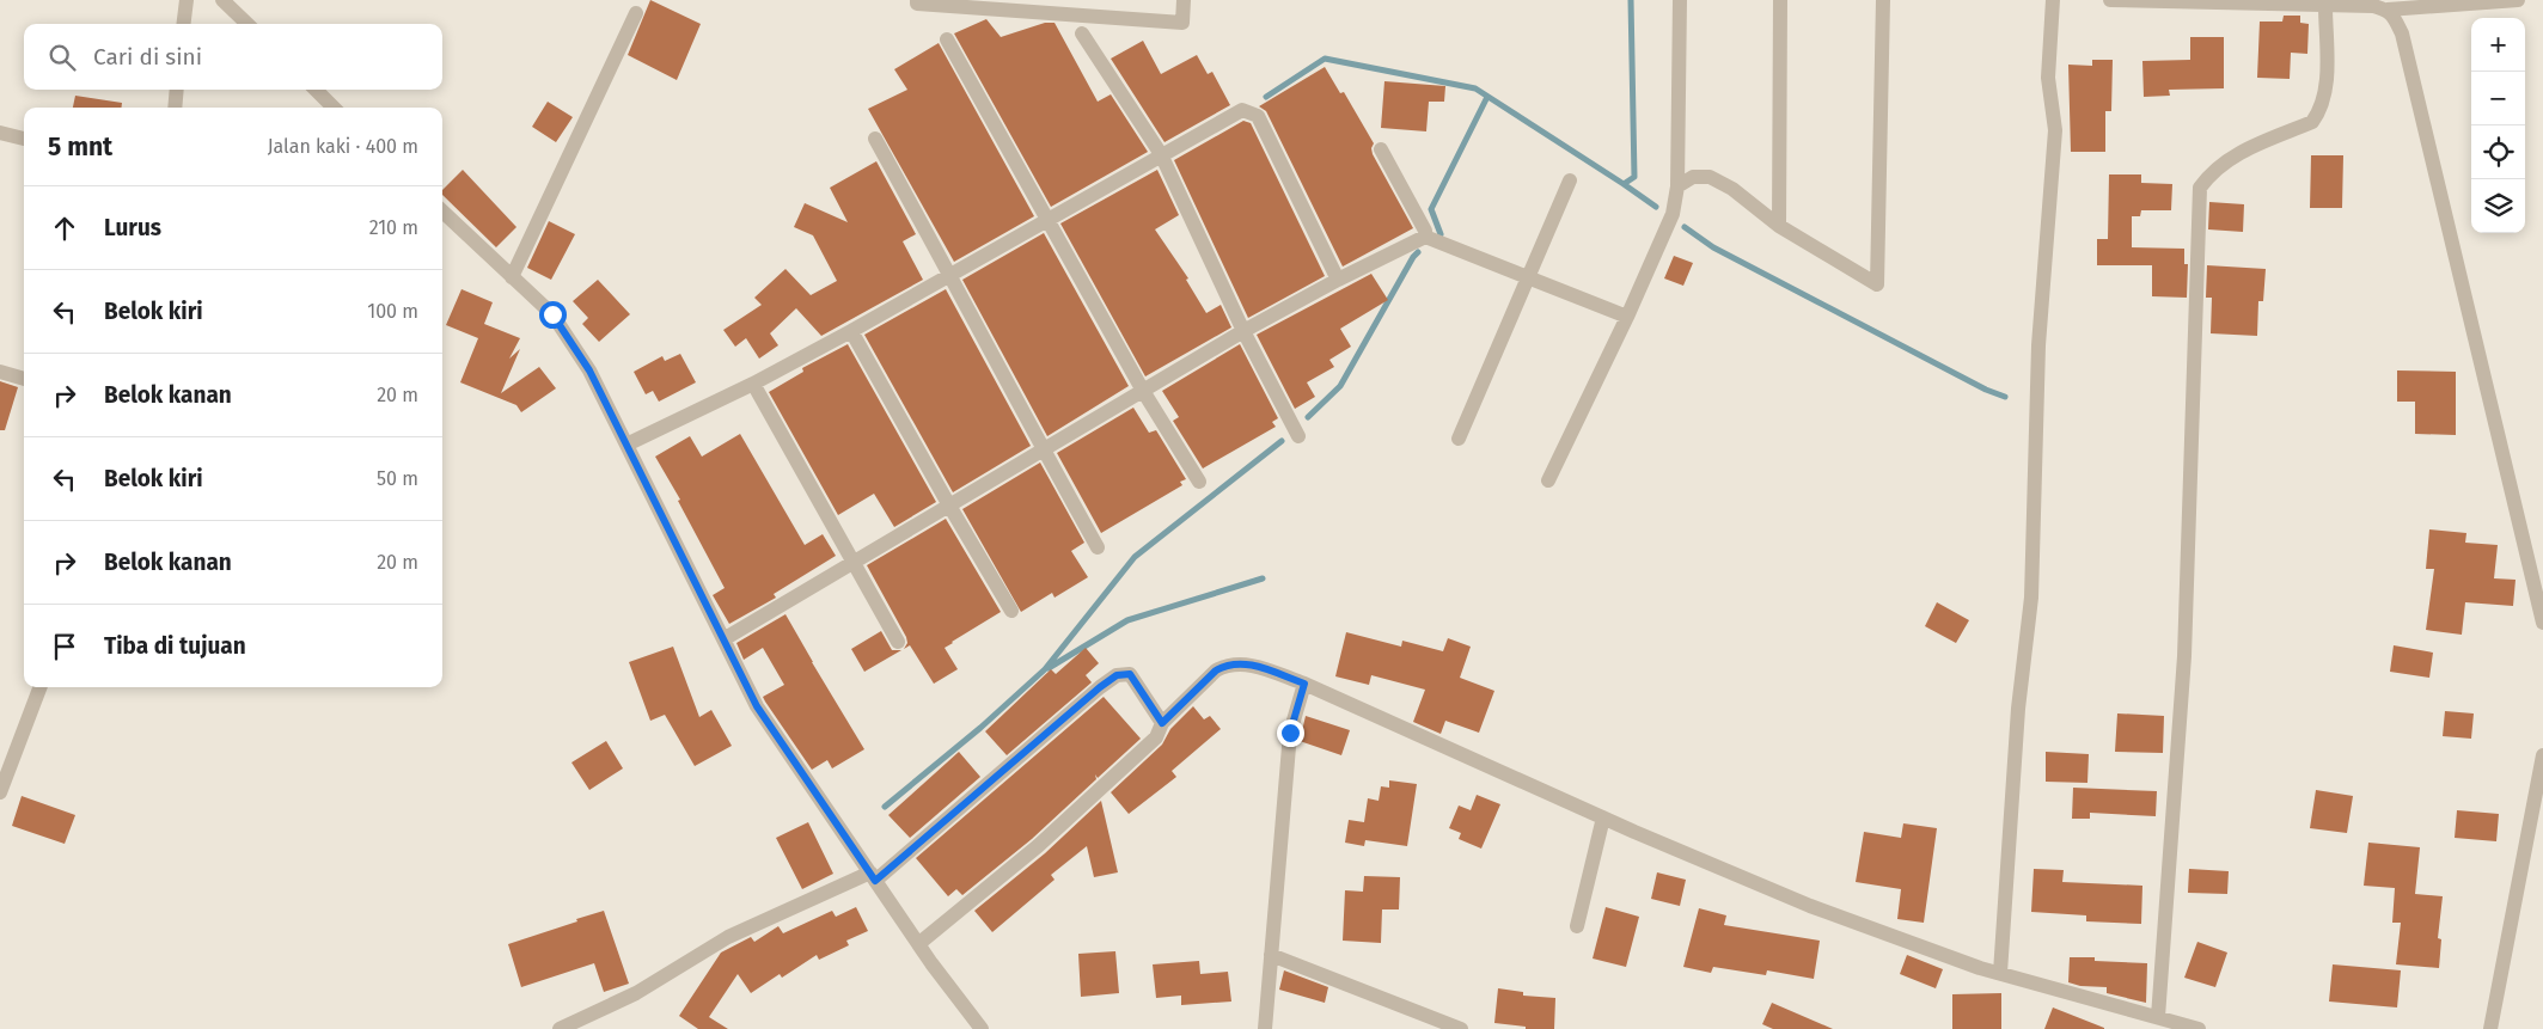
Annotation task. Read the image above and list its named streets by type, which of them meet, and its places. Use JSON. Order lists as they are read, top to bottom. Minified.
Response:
{"page":{"map_buttons":["+","−"],"search":"Cari di sini","heading":["5 mnt","Jalan kaki · 400 m"],"list":[["Lurus","210 m"],["Belok kiri","100 m"],["Belok kanan","20 m"],["Belok kiri","50 m"],["Belok kanan","20 m"],"Tiba di tujuan"]}}
